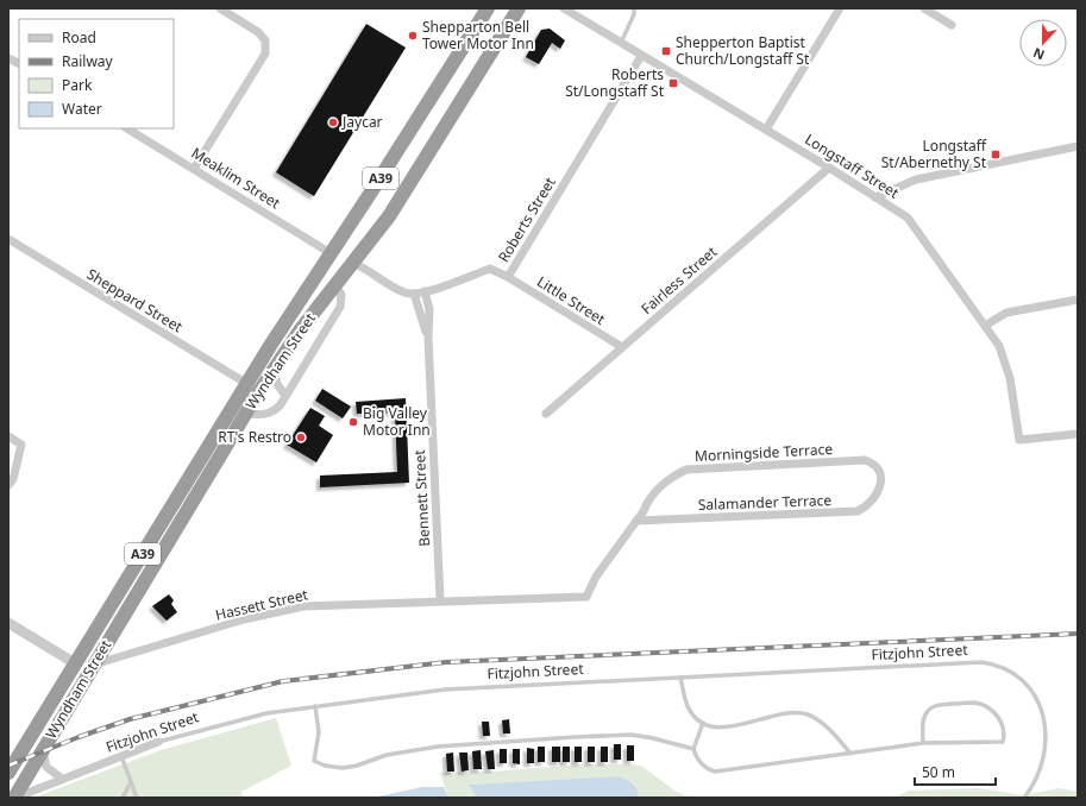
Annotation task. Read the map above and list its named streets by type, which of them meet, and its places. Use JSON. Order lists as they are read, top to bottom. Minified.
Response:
{"streets":{"highway":["A39","Wyndham Street"],"street":["Longstaff Street","Meaklim Street","Roberts Street","Fairless Street","Sheppard Street","Little Street","Morningside Terrace","Bennett Street","Salamander Terrace","Hassett Street","Fitzjohn Street"]},"crossings":[["Longstaff Street","Roberts Street"],["Longstaff Street","Fairless Street"],["Meaklim Street","Wyndham Street"],["Roberts Street","Little Street"],["Roberts Street","Bennett Street"],["Fairless Street","Little Street"],["Sheppard Street","Wyndham Street"],["Wyndham Street","Hassett Street"],["Wyndham Street","Fitzjohn Street"],["Morningside Terrace","Bennett Street"],["Morningside Terrace","Salamander Terrace"],["Morningside Terrace","Hassett Street"],["Bennett Street","Hassett Street"]],"places":{"other":["Shepparton Bell Tower Motor Inn","Jaycar","Big Valley Motor Inn","RT's Restro"],"transit":["Shepperton Baptist Church/Longstaff St","Roberts St/Longstaff St","Longstaff St/Abernethy St"]},"legend":["Road","Railway","Park","Water"],"scale_bar":"50 m","north":"bottom"}
